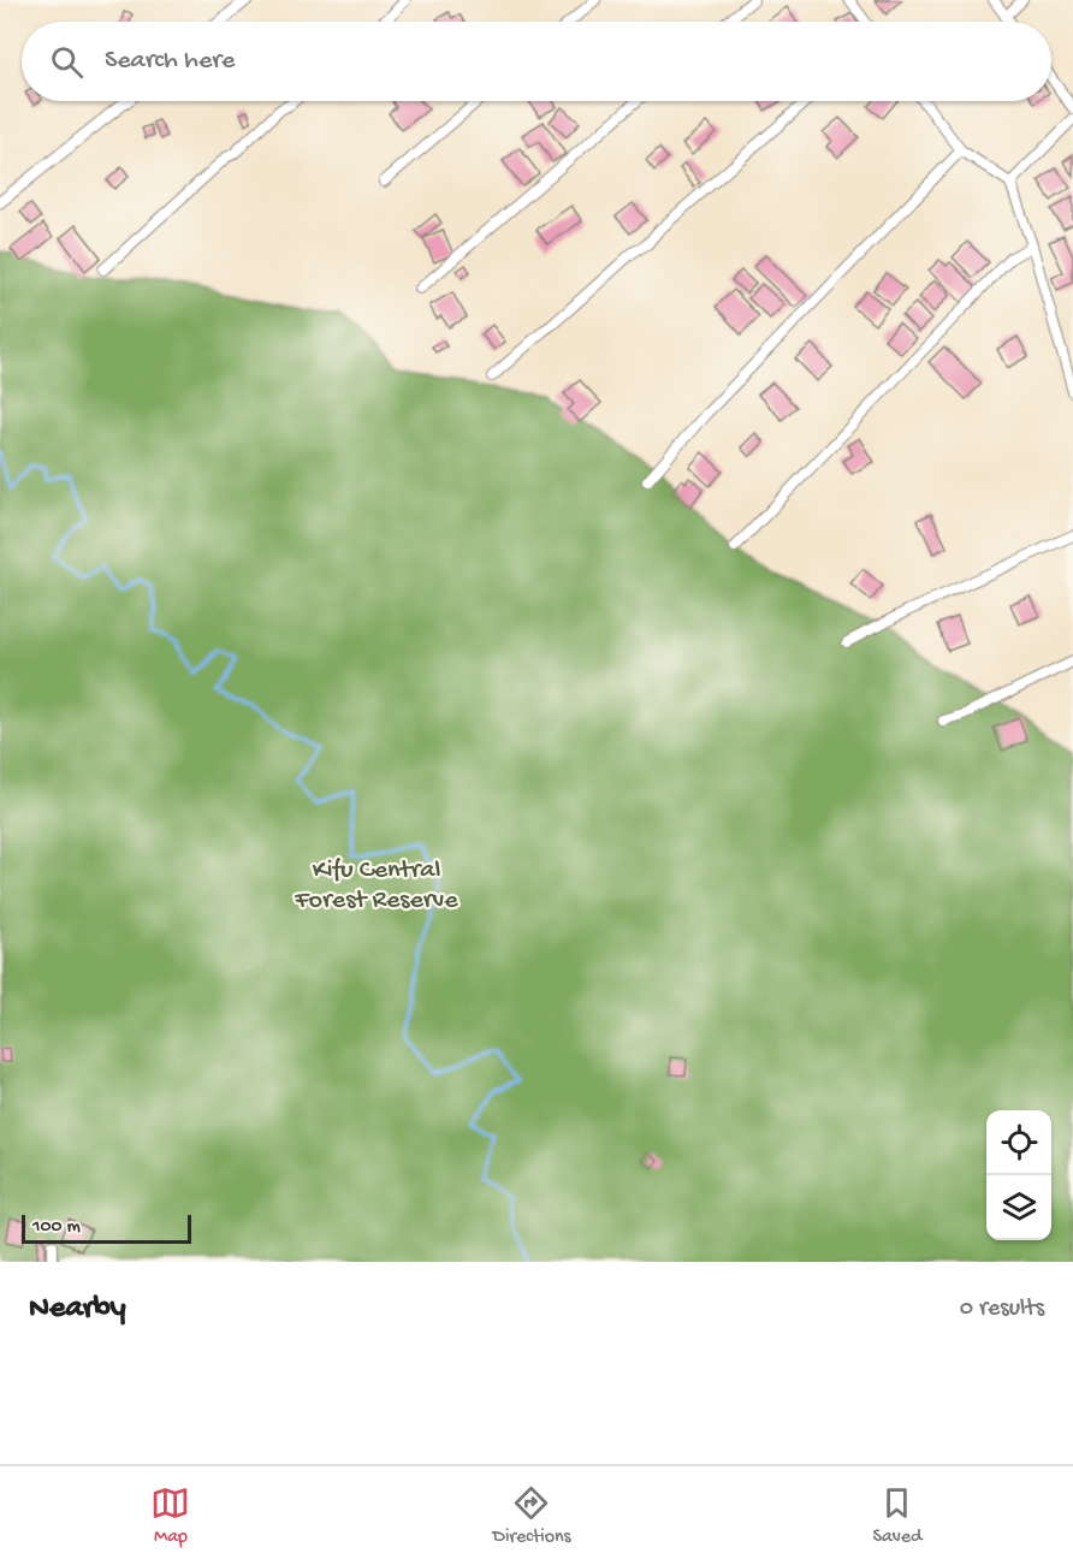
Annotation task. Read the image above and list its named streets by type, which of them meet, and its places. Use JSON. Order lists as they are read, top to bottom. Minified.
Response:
{"parks":["Kifu Central Forest Reserve"],"scale_bar":"100 m","page":{"search":"Search here","scale":"100 m","heading":["Nearby","0 results"],"nav":["Map","Directions","Saved"]}}
